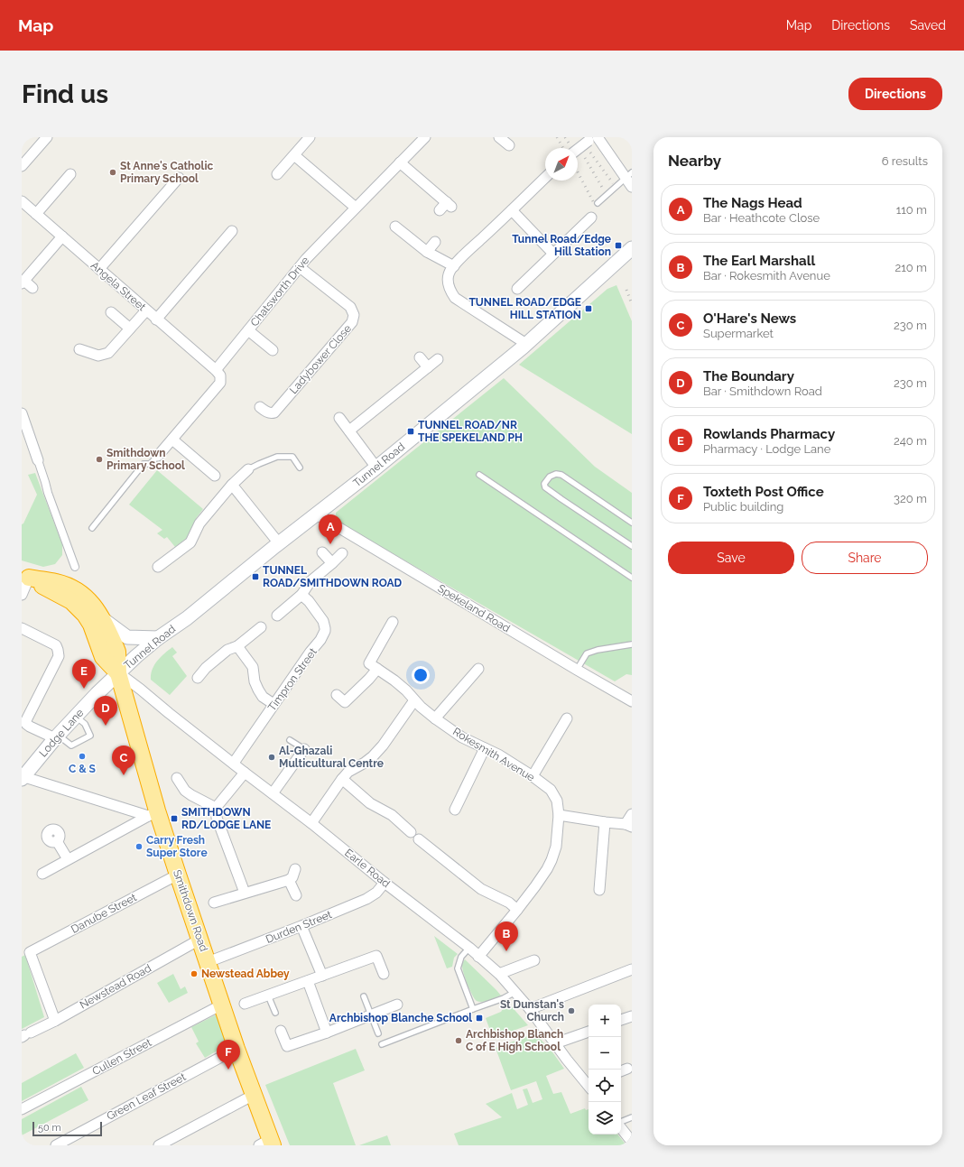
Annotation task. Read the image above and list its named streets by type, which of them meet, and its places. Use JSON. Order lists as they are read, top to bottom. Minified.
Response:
{"streets":{"highway":["Smithdown Road"],"main road":["Tunnel Road","Lodge Lane"],"street":["Angela Street","Chatsworth Drive","Ladybower Close","Spekeland Road","Timpron Street","Rokesmith Avenue","Earle Road","Danube Street","Durden Street","Newstead Road","Cullen Street","Green Leaf Street"]},"crossings":[["Angela Street","Chatsworth Drive"],["Chatsworth Drive","Ladybower Close"],["Tunnel Road","Spekeland Road"],["Tunnel Road","Lodge Lane"],["Tunnel Road","Earle Road"],["Tunnel Road","Smithdown Road"],["Timpron Street","Earle Road"],["Lodge Lane","Earle Road"],["Lodge Lane","Smithdown Road"],["Rokesmith Avenue","Earle Road"],["Earle Road","Smithdown Road"],["Earle Road","Durden Street"],["Smithdown Road","Danube Street"],["Smithdown Road","Durden Street"],["Smithdown Road","Newstead Road"],["Smithdown Road","Cullen Street"],["Smithdown Road","Green Leaf Street"],["Danube Street","Newstead Road"]],"places":{"other":["St Anne's Catholic Primary School","Smithdown Primary School","C & S","Al-Ghazali Multicultural Centre","Carry Fresh Super Store","Newstead Abbey","St Dunstan's Church","Archbishop Blanch C of E High School"],"transit":["Tunnel Road/Edge Hill Station","TUNNEL ROAD/EDGE HILL STATION","TUNNEL ROAD/NR THE SPEKELAND PH","TUNNEL ROAD/SMITHDOWN ROAD","SMITHDOWN RD/LODGE LANE","Archbishop Blanche School"]},"scale_bar":"50 m","north":"top right","page":{"header":"Map","nav":["Map","Directions","Saved"],"buttons":["Directions",["Save","Share"]],"title":"Find us","heading":["Nearby","6 results"],"list":[{"mark":"A","name":"The Nags Head","note":"Bar · Heathcote Close","value":"110 m"},{"mark":"B","name":"The Earl Marshall","note":"Bar · Rokesmith Avenue","value":"210 m"},{"mark":"C","name":"O'Hare's News","note":"Supermarket","value":"230 m"},{"mark":"D","name":"The Boundary","note":"Bar · Smithdown Road","value":"230 m"},{"mark":"E","name":"Rowlands Pharmacy","note":"Pharmacy · Lodge Lane","value":"240 m"},{"mark":"F","name":"Toxteth Post Office","note":"Public building","value":"320 m"}],"pins":["A","E","D","C","B","F"],"map_buttons":["+","−"],"scale":"50 m"}}
